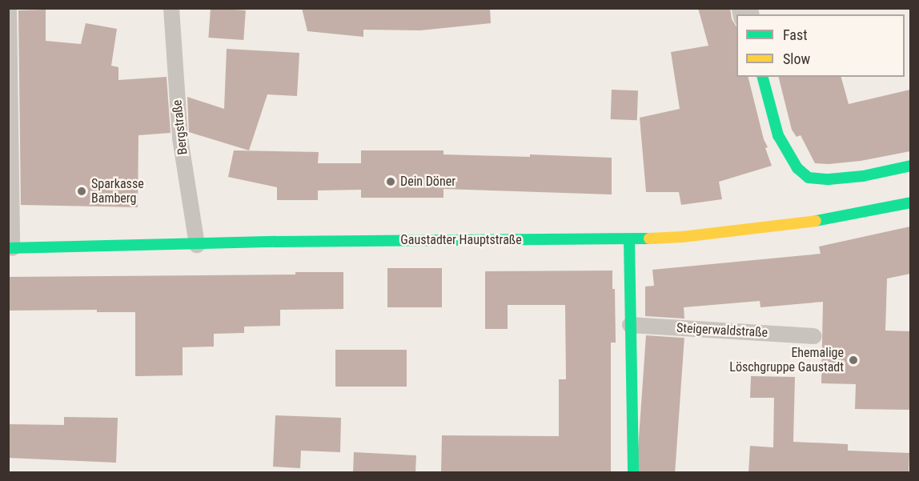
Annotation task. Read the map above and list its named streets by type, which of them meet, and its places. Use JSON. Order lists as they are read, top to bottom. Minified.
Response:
{"streets":{"street":["Gaustadter Hauptstraße"],"lane":["Bergstraße","Steigerwaldstraße"]},"crossings":[["Bergstraße","Gaustadter Hauptstraße"]],"places":["Dein Döner","Sparkasse Bamberg","Ehemalige Löschgruppe Gaustadt"],"legend":["Fast","Slow"]}
